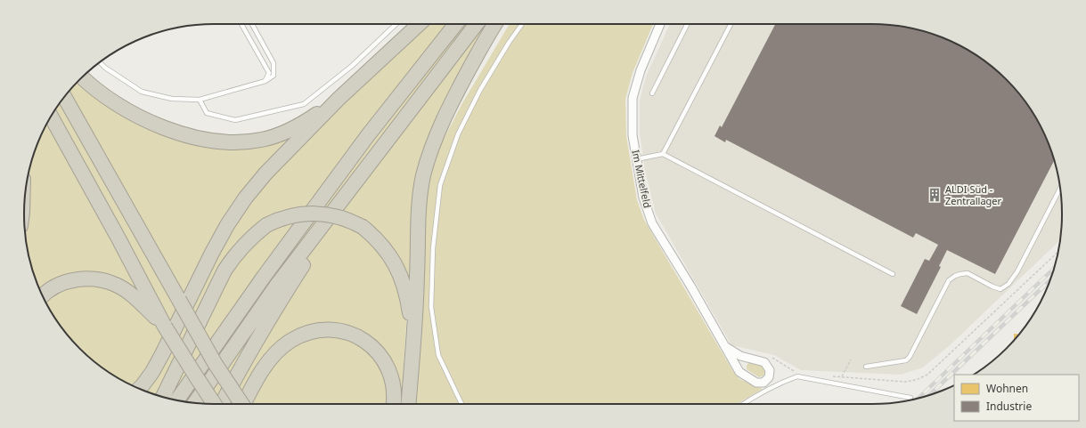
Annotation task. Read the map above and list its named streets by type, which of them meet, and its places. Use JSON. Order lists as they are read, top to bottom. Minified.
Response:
{"streets":{"street":["Im Mittelfeld"]},"places":{"building":["ALDI Süd - Zentrallager"]},"legend":["Wohnen","Industrie"]}
